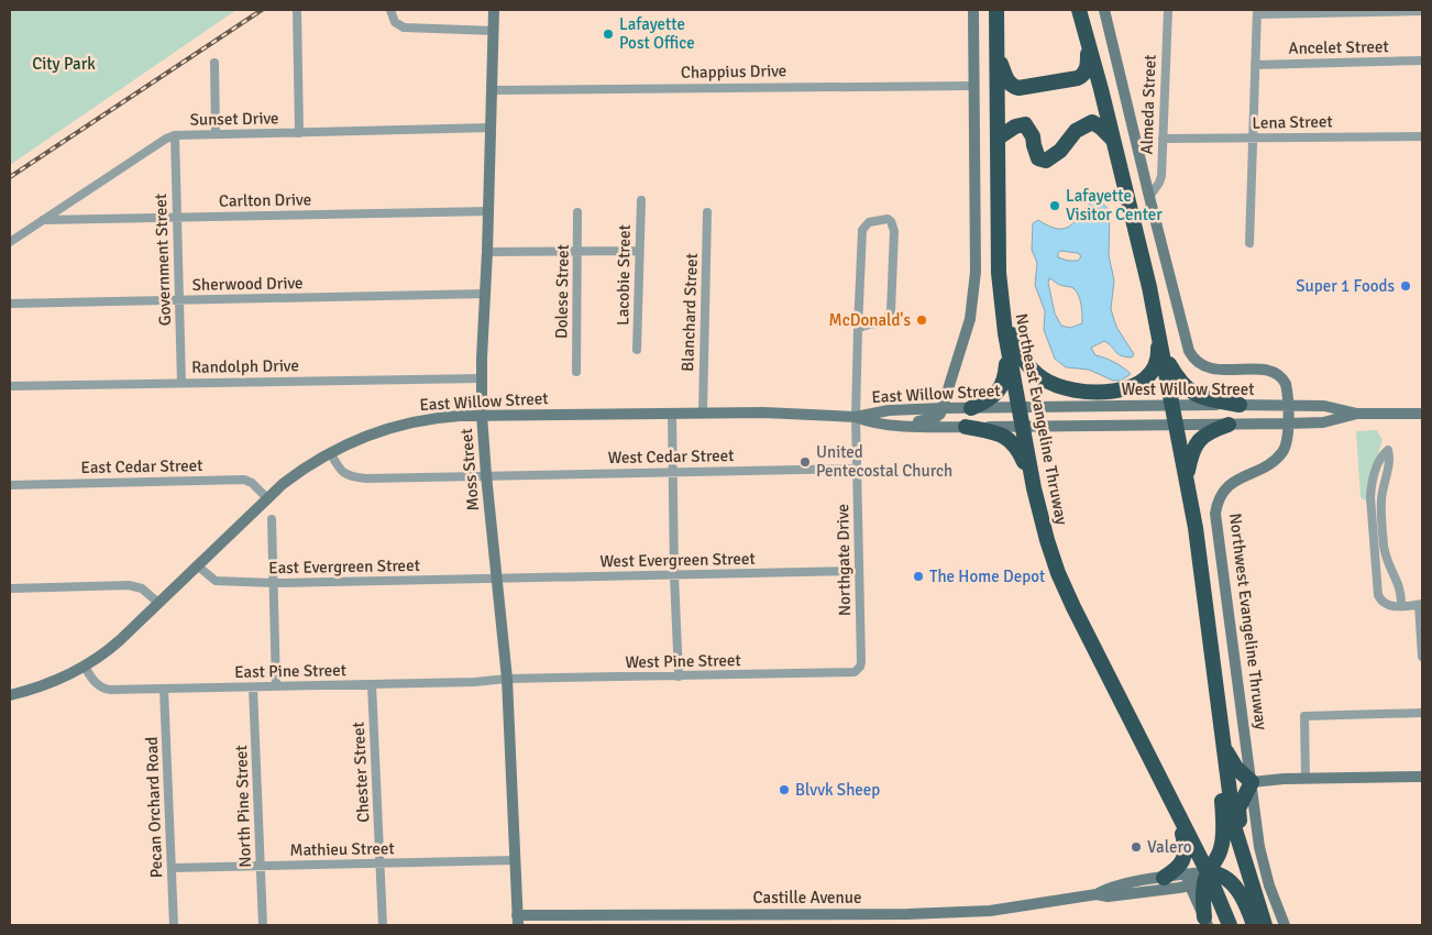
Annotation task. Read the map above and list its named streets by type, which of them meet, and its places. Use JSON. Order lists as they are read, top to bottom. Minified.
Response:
{"streets":{"highway":["Northeast Evangeline Thruway"],"main road":["West Willow Street","East Willow Street","Moss Street","Northwest Evangeline Thruway","Castille Avenue"],"street":["Ancelet Street","Chappius Drive","Almeda Street","Sunset Drive","Lena Street","Carlton Drive","Government Street","Lacobie Street","Sherwood Drive","Dolese Street","Blanchard Street","Randolph Drive","West Cedar Street","East Cedar Street","West Evergreen Street","Northgate Drive","East Evergreen Street","West Pine Street","East Pine Street","Chester Street","North Pine Street","Pecan Orchard Road","Mathieu Street"]},"crossings":[["Chappius Drive","Moss Street"],["Almeda Street","Lena Street"],["Almeda Street","Northwest Evangeline Thruway"],["Sunset Drive","Carlton Drive"],["Sunset Drive","Government Street"],["Sunset Drive","Moss Street"],["Carlton Drive","Government Street"],["Carlton Drive","Moss Street"],["Government Street","Sherwood Drive"],["Government Street","Randolph Drive"],["Sherwood Drive","Moss Street"],["Blanchard Street","East Willow Street"],["Randolph Drive","Moss Street"],["West Willow Street","East Willow Street"],["West Willow Street","Northeast Evangeline Thruway"],["West Willow Street","Northwest Evangeline Thruway"],["East Willow Street","Northeast Evangeline Thruway"],["East Willow Street","East Cedar Street"],["East Willow Street","Moss Street"],["East Willow Street","Northgate Drive"],["East Willow Street","East Evergreen Street"],["East Willow Street","East Pine Street"],["Northeast Evangeline Thruway","Castille Avenue"],["West Cedar Street","Moss Street"],["West Cedar Street","Northgate Drive"],["Moss Street","West Evergreen Street"],["Moss Street","East Evergreen Street"],["Moss Street","West Pine Street"],["Moss Street","East Pine Street"],["Moss Street","Mathieu Street"],["Moss Street","Castille Avenue"],["West Evergreen Street","Northgate Drive"],["West Evergreen Street","East Evergreen Street"],["Northgate Drive","West Pine Street"],["West Pine Street","East Pine Street"],["East Pine Street","Chester Street"],["East Pine Street","North Pine Street"],["East Pine Street","Pecan Orchard Road"],["Chester Street","Mathieu Street"],["North Pine Street","Mathieu Street"],["Pecan Orchard Road","Mathieu Street"]],"parks":["City Park"],"places":["Lafayette Post Office","Lafayette Visitor Center","Super 1 Foods","McDonald's","United Pentecostal Church","The Home Depot","Blvvk Sheep","Valero"]}
